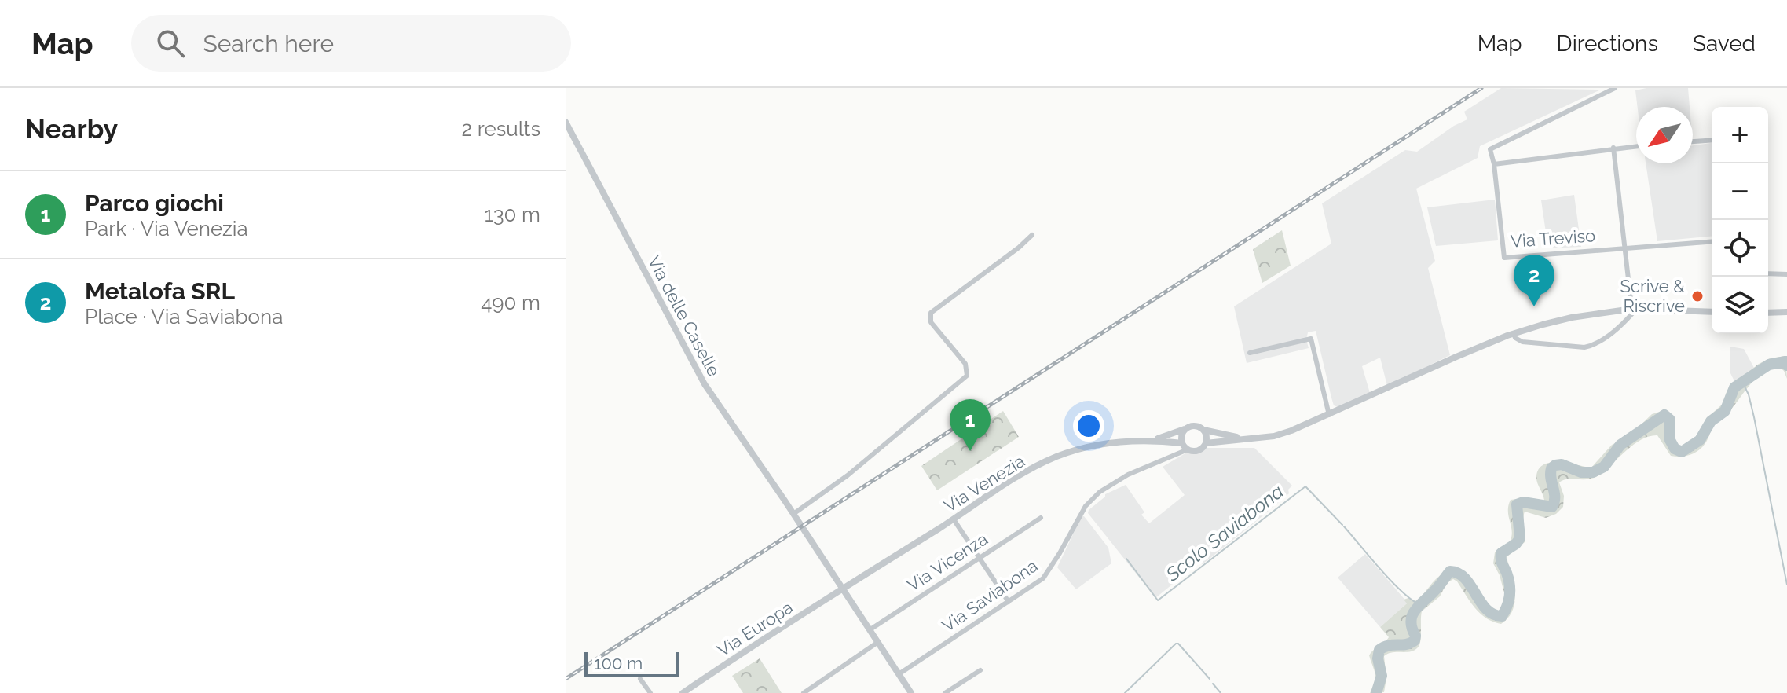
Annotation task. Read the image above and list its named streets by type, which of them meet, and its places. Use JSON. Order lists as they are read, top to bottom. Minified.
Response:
{"streets":{"street":["Via Treviso","Via delle Caselle","Via Venezia","Via Vicenza","Via Saviabona","Via Europa"]},"crossings":[["Via delle Caselle","Via Venezia"],["Via delle Caselle","Via Vicenza"],["Via delle Caselle","Via Saviabona"],["Via delle Caselle","Via Europa"],["Via Venezia","Via Saviabona"],["Via Venezia","Via Europa"]],"water":["Scolo Saviabona"],"places":["Scrive & Riscrive"],"scale_bar":"100 m","north":"bottom left","page":{"header":"Map","search":"Search here","nav":["Map","Directions","Saved"],"heading":["Nearby","2 results"],"map_buttons":["+","−"],"list":[{"mark":"1","name":"Parco giochi","note":"Park · Via Venezia","value":"130 m"},{"mark":"2","name":"Metalofa SRL","note":"Place · Via Saviabona","value":"490 m"}],"pins":["2","1"],"scale":"100 m"}}
